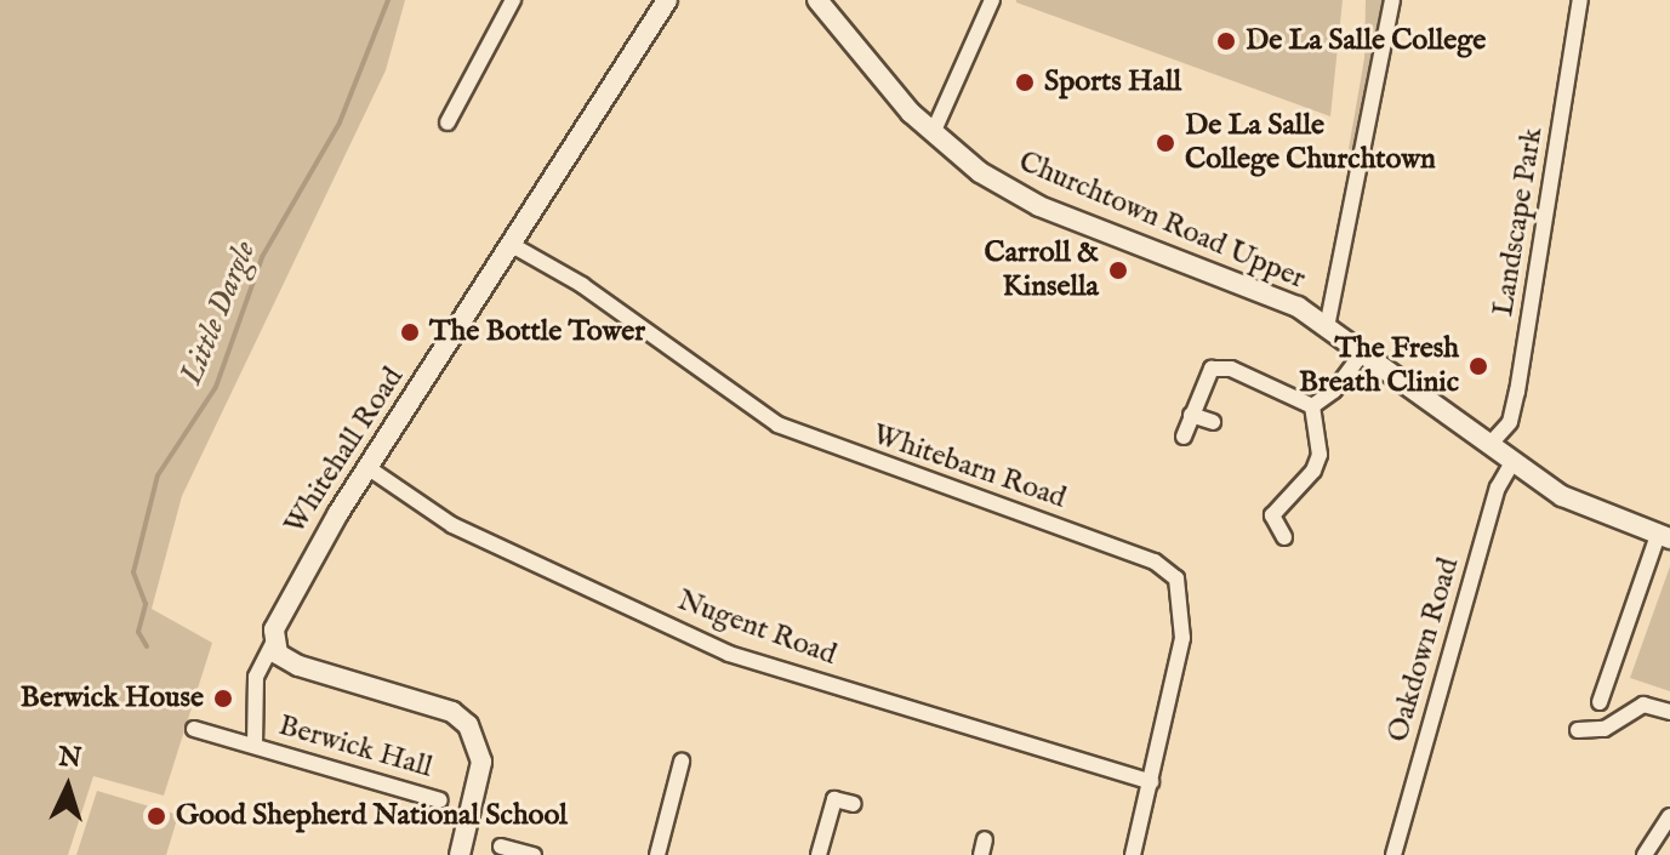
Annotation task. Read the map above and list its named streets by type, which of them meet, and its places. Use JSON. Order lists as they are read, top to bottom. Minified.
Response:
{"streets":{"street":["Churchtown Road Upper","Landscape Park","Whitehall Road","Whitebarn Road","Nugent Road","Oakdown Road","Berwick Hall"]},"crossings":[["Churchtown Road Upper","Landscape Park"],["Churchtown Road Upper","Oakdown Road"],["Whitehall Road","Whitebarn Road"],["Whitehall Road","Nugent Road"],["Whitehall Road","Berwick Hall"],["Whitebarn Road","Nugent Road"]],"water":["Little Dargle"],"places":["De La Salle College","Sports Hall","De La Salle College Churchtown","Carroll & Kinsella","The Bottle Tower","The Fresh Breath Clinic","Berwick House","Good Shepherd National School"],"north":"top"}
